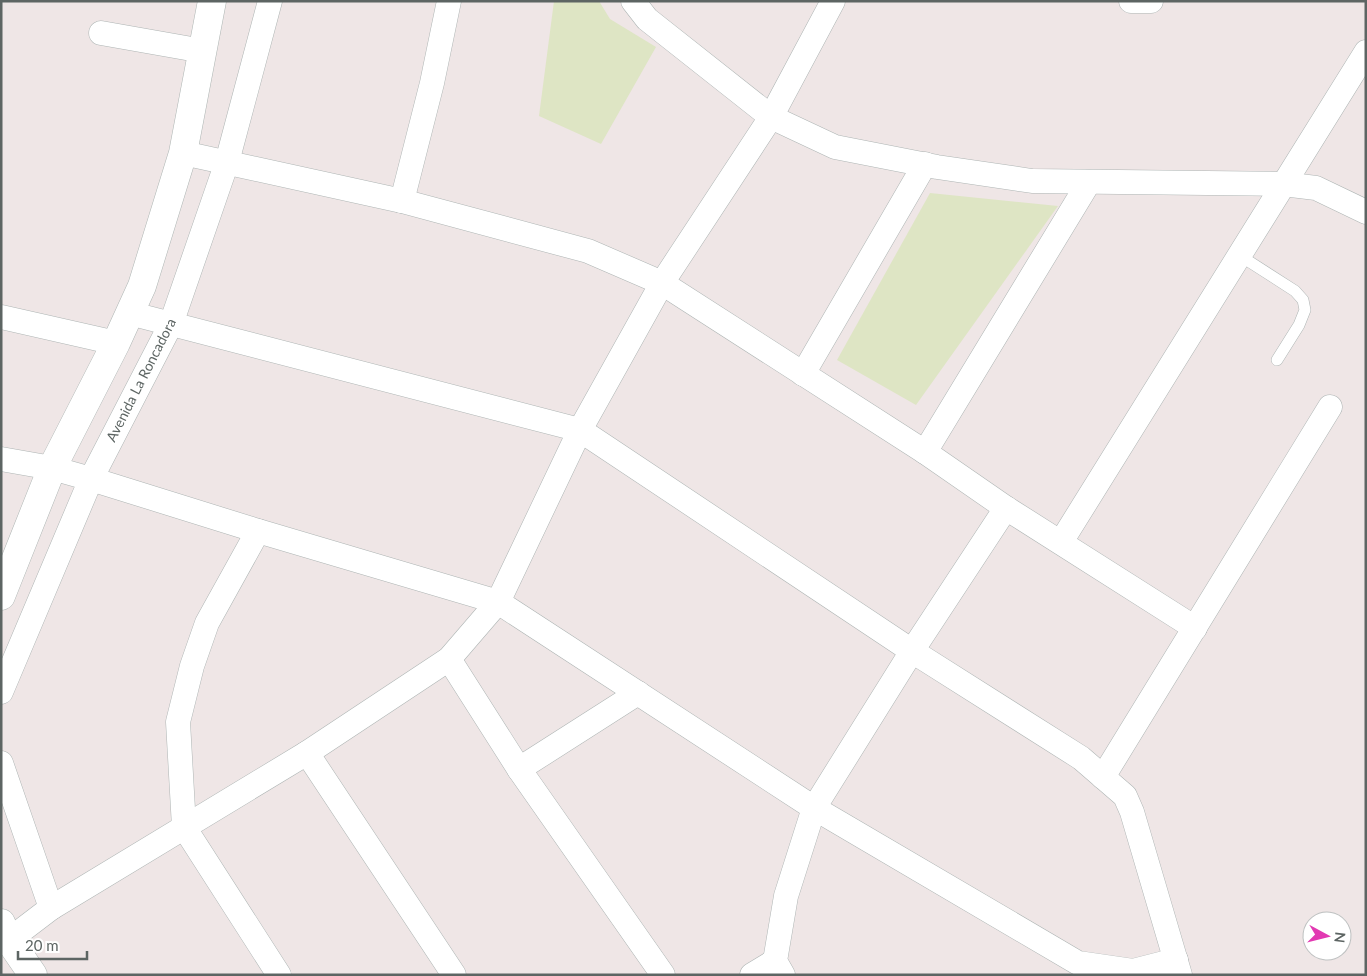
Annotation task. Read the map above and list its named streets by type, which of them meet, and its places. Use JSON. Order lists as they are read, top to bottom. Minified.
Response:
{"streets":{"street":["Avenida La Roncadora"]},"scale_bar":"20 m","north":"right"}
